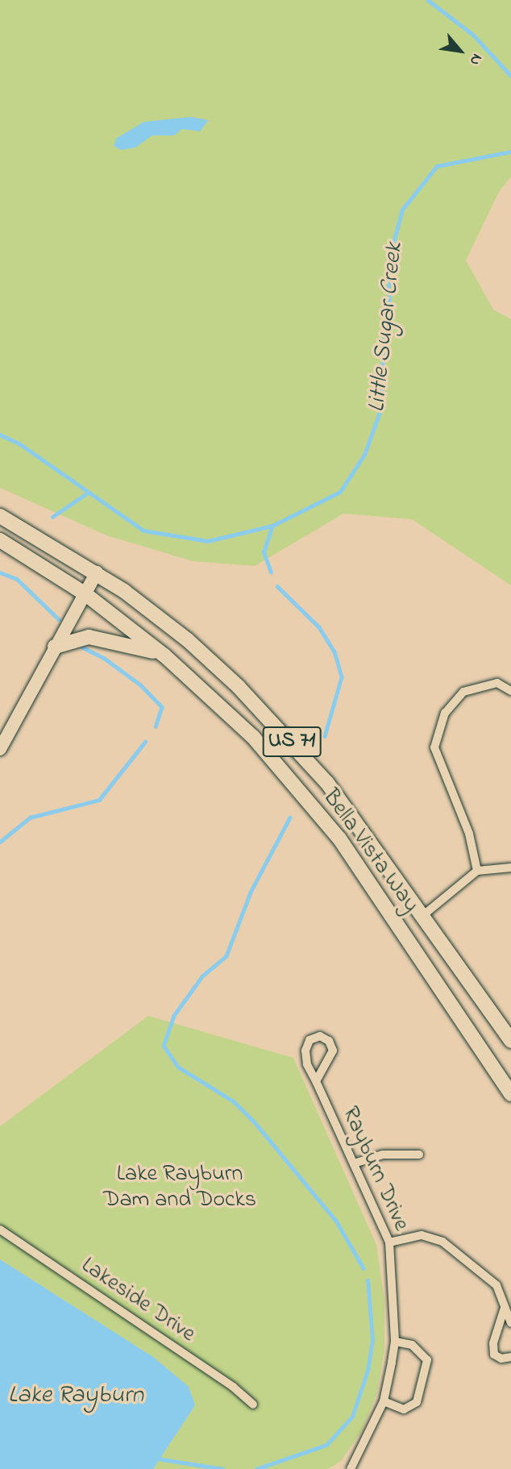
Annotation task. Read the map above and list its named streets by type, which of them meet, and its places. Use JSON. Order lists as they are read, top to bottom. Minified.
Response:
{"streets":{"main road":["US 71","Bella Vista Way"],"street":["Rayburn Drive","Lakeside Drive"]},"water":["Little Sugar Creek","Lake Rayburn"],"parks":["Lake Rayburn Dam and Docks"],"north":"bottom right"}
